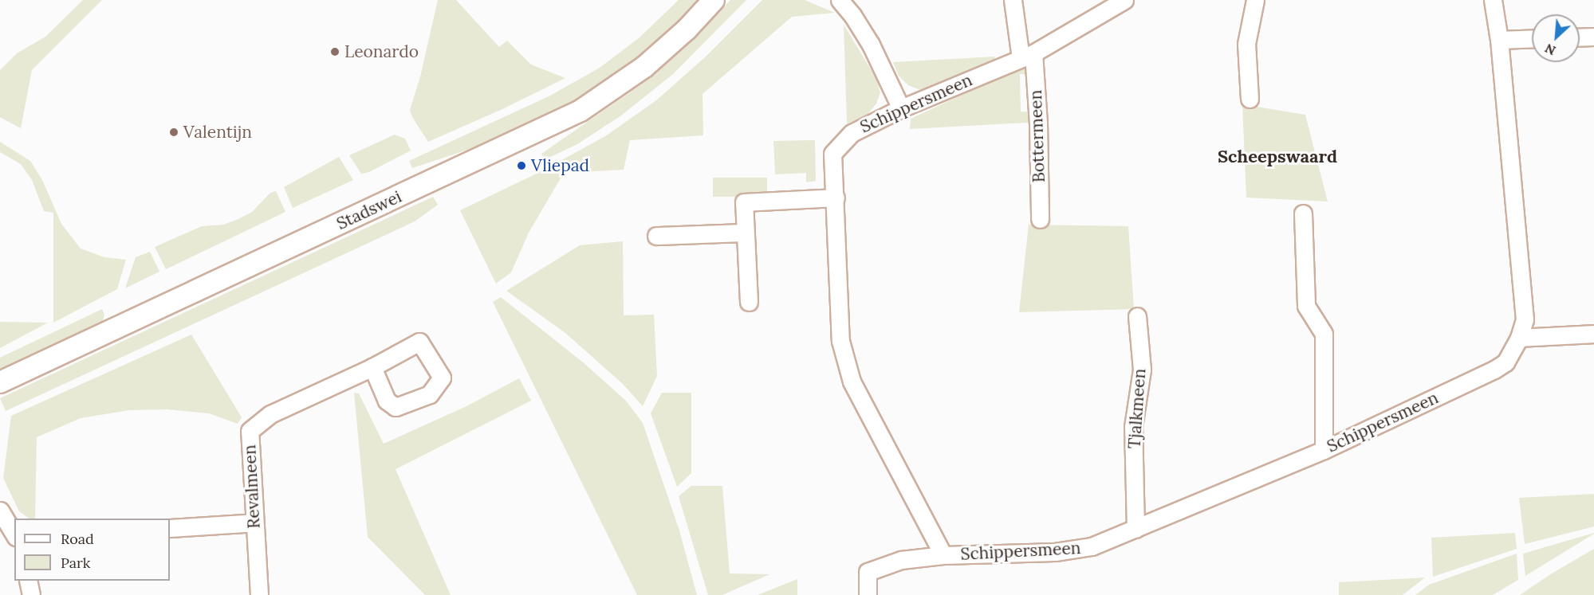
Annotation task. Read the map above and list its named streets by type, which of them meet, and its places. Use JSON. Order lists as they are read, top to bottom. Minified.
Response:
{"streets":{"street":["Schippersmeen","Bottermeen","Stadswei","Tjalkmeen","Revalmeen"]},"crossings":[["Schippersmeen","Bottermeen"],["Schippersmeen","Tjalkmeen"]],"districts":["Scheepswaard"],"places":["Leonardo","Valentijn","Vliepad"],"legend":["Road","Park"],"north":"bottom left"}
